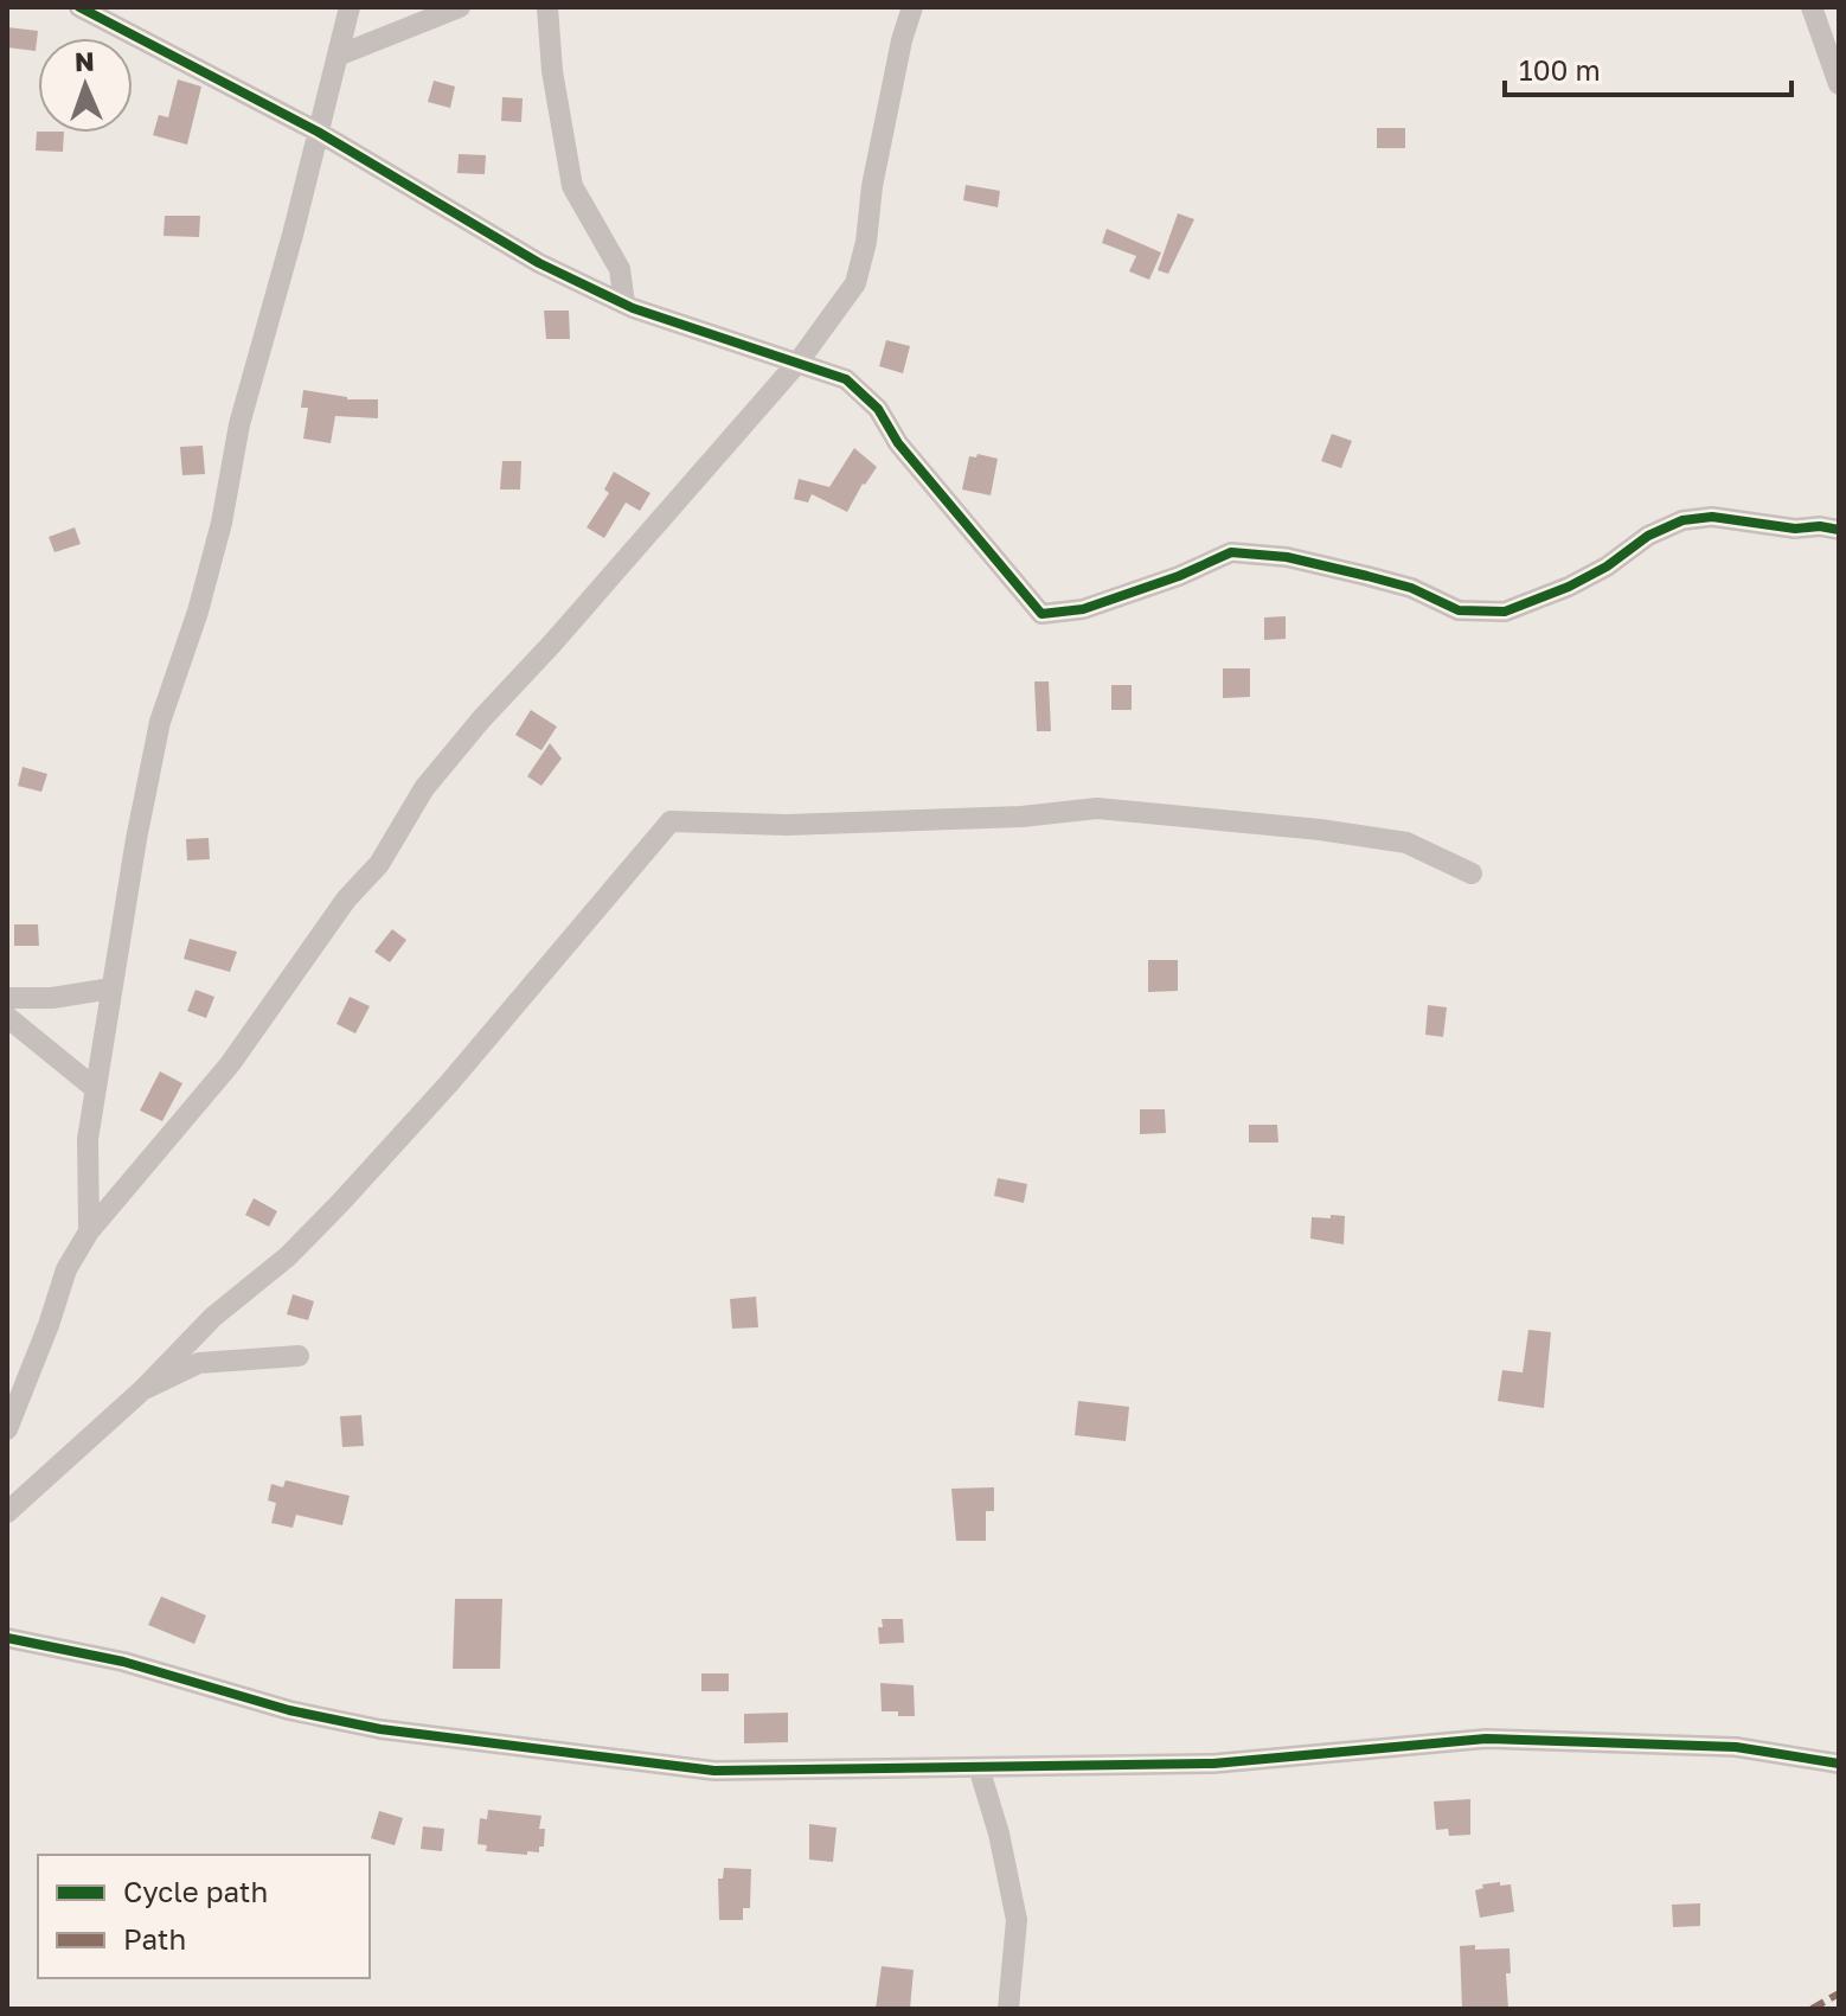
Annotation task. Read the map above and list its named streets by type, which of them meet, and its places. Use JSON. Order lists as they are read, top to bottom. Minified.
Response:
{"legend":["Cycle path","Path"],"scale_bar":"100 m","north":"top"}
